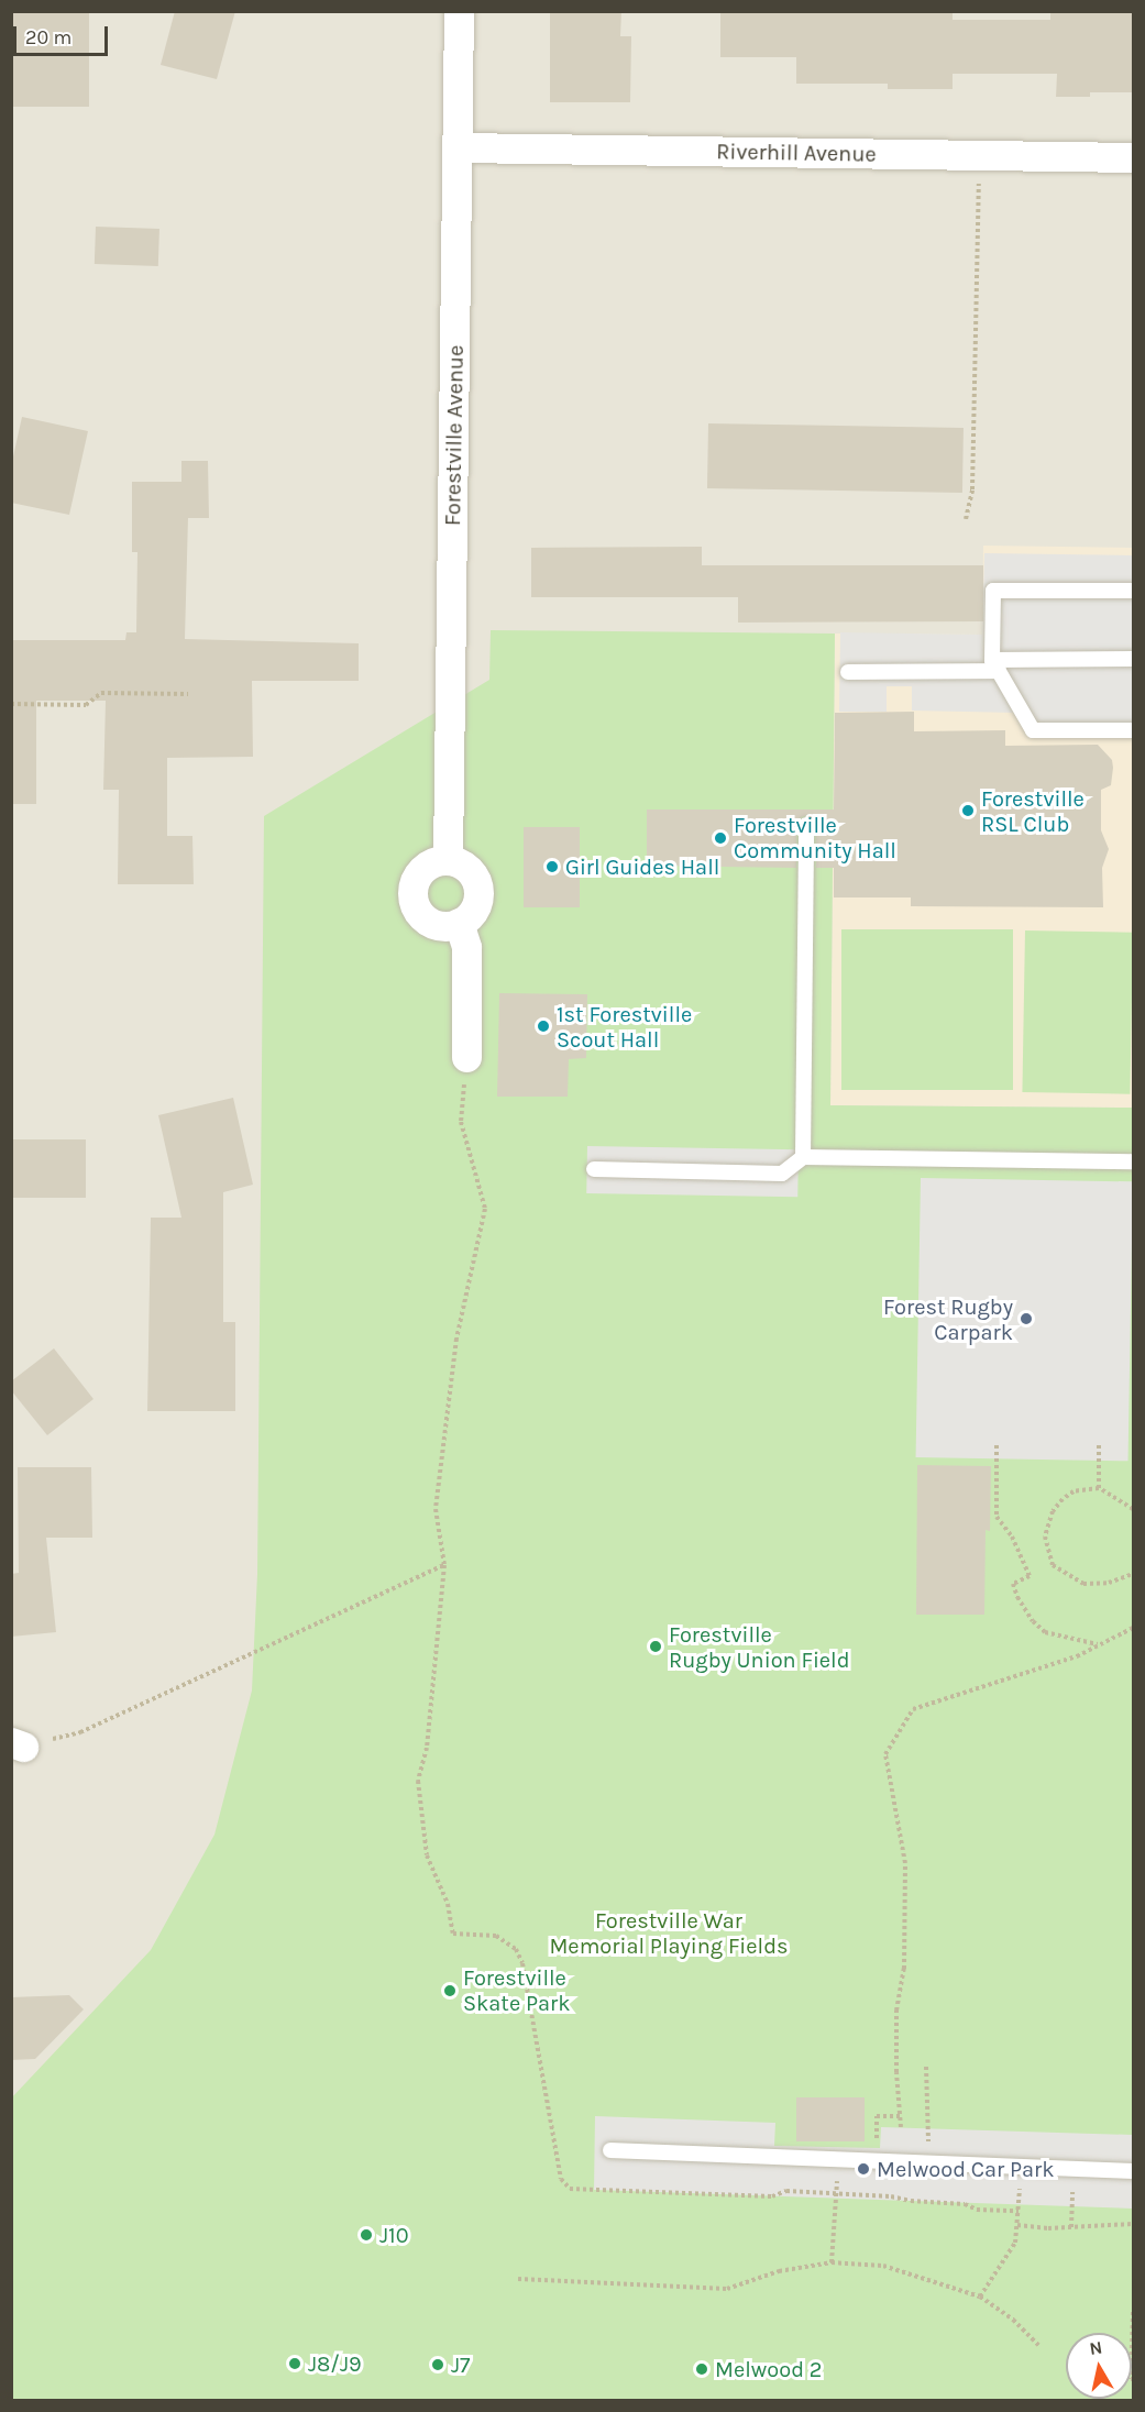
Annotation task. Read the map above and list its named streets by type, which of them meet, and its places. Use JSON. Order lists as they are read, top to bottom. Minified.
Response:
{"streets":{"street":["Riverhill Avenue","Forestville Avenue"]},"crossings":[["Riverhill Avenue","Forestville Avenue"]],"parks":["Forestville War Memorial Playing Fields"],"places":["Forestville RSL Club","Forestville Community Hall","Girl Guides Hall","1st Forestville Scout Hall","Forest Rugby Carpark","Forestville Rugby Union Field","Forestville Skate Park","Melwood Car Park","J10","J8/J9","J7","Melwood 2"],"scale_bar":"20 m","north":"top"}
